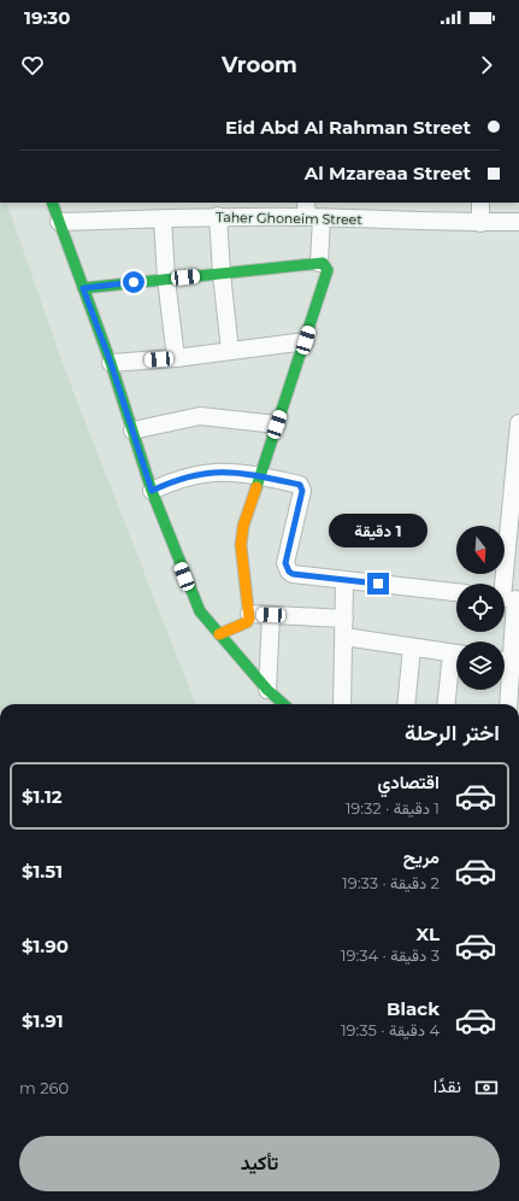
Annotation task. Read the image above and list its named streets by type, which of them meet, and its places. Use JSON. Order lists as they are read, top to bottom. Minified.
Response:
{"streets":{"street":["Taher Ghoneim Street"]},"north":"bottom","page":{"status":"19:30","header":"Vroom","banner":["Eid Abd Al Rahman Street","Al Mzareaa Street"],"bubble":"1 دقيقة","heading":"اختر الرحلة","list":[{"name":"اقتصادي","note":"1 دقيقة · 19:32","value":"$1.12"},{"name":"مريح","note":"2 دقيقة · 19:33","value":"$1.51"},{"name":"XL","note":"3 دقيقة · 19:34","value":"$1.90"},{"name":"Black","note":"4 دقيقة · 19:35","value":"$1.91"}],"pay":["نقدًا","260 m"],"buttons":"تأكيد"}}
